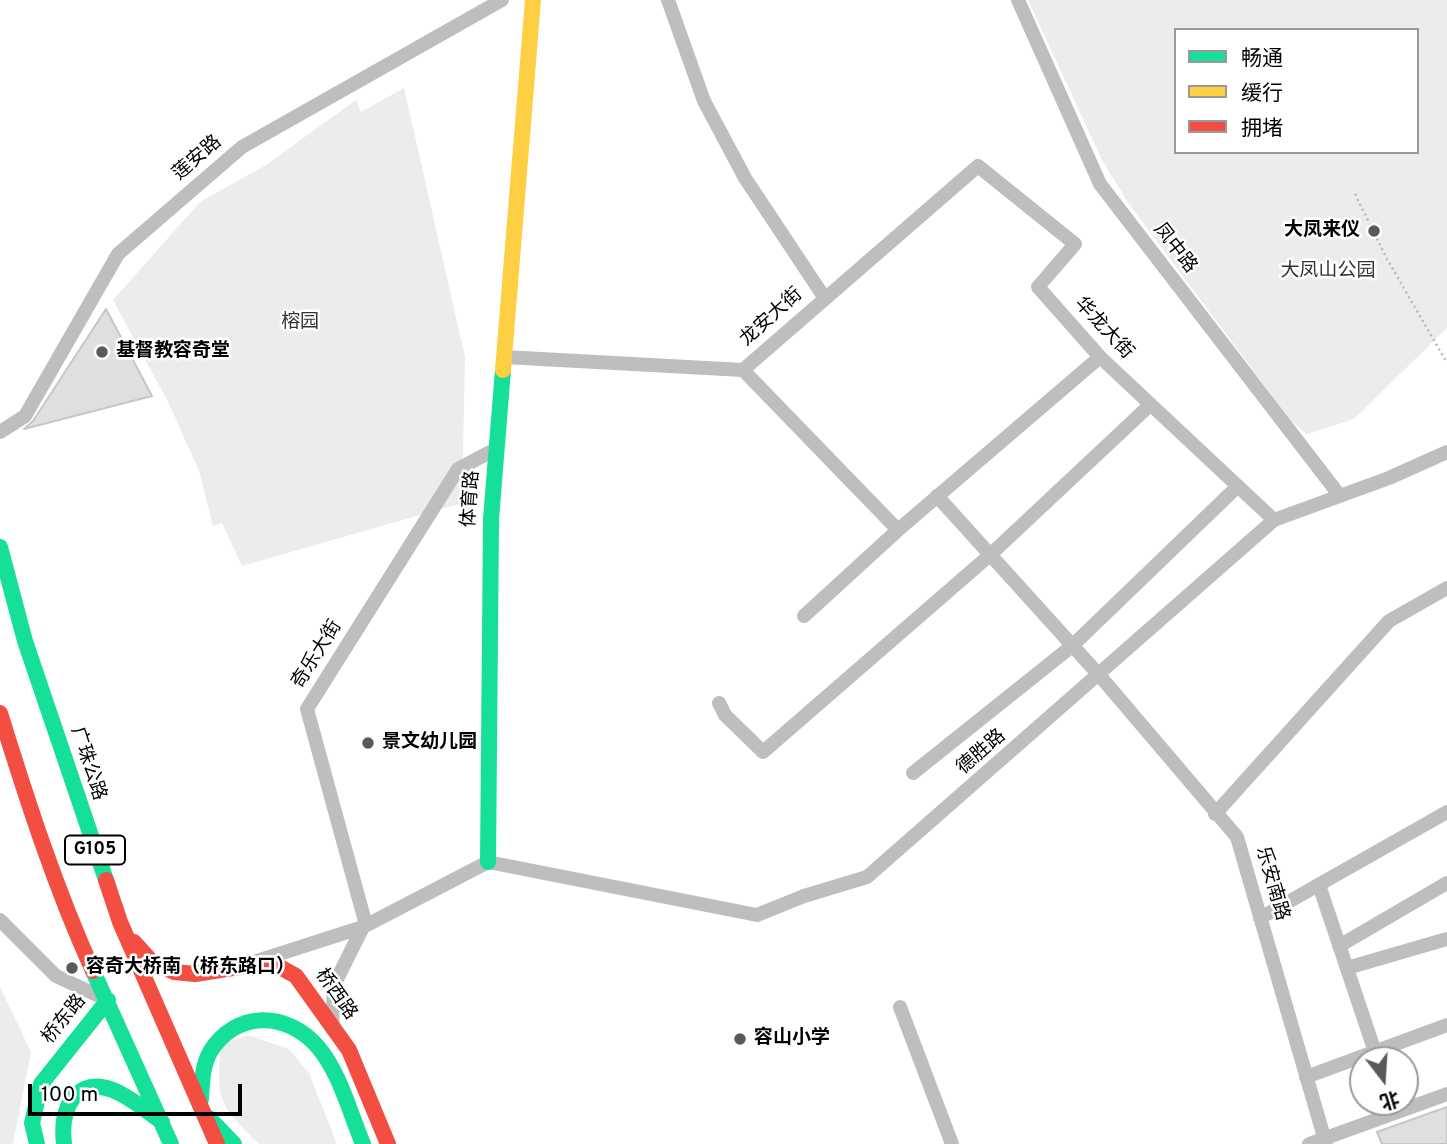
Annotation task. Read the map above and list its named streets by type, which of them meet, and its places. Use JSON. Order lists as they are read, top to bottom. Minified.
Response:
{"streets":{"main road":["体育路","广珠公路","G105","桥西路","桥东路"],"street":["莲安路","凤中路","龙安大街","华龙大街","奇乐大街","德胜路","乐安南路"]},"crossings":[["凤中路","德胜路"],["龙安大街","华龙大街"],["龙安大街","体育路"],["华龙大街","德胜路"],["体育路","奇乐大街"],["体育路","德胜路"],["德胜路","乐安南路"],["广珠公路","桥西路"],["G105","桥东路"]],"parks":["大凤山公园","榕园"],"places":["大凤来仪","基督教容奇堂","景文幼儿园","容奇大桥南（桥东路口）","容山小学"],"legend":["畅通","缓行","拥堵"],"scale_bar":"100 m","north":"bottom"}
